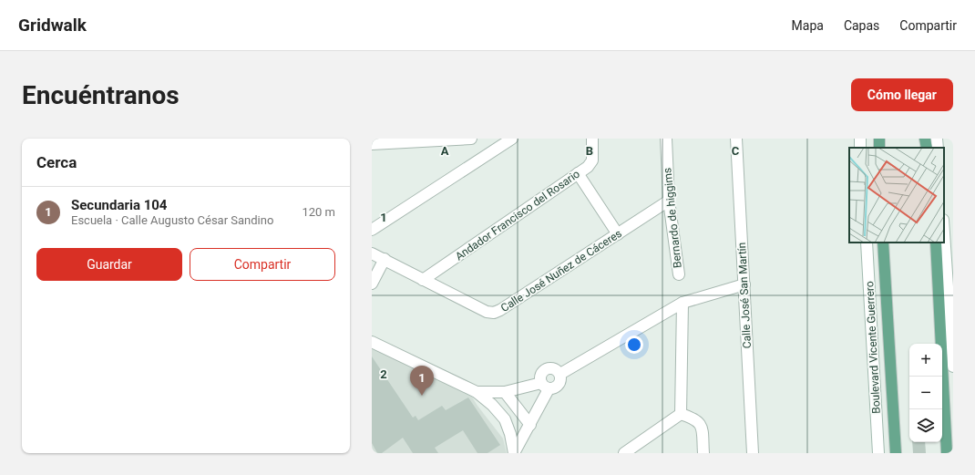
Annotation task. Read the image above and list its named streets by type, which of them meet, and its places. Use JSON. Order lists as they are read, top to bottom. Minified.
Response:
{"streets":{"street":["Andador Francisco del Rosario","Bernardo de higgims","Calle José Nuñez de Cáceres","Calle José San Martín","Boulevard Vicente Guerrero"]},"crossings":[["Andador Francisco del Rosario","Calle José Nuñez de Cáceres"],["Bernardo de higgims","Calle José Nuñez de Cáceres"]],"page":{"header":"Gridwalk","nav":["Mapa","Capas","Compartir"],"buttons":["Cómo llegar",["Guardar","Compartir"]],"title":"Encuéntranos","heading":"Cerca","list":[{"mark":"1","name":"Secundaria 104","note":"Escuela · Calle Augusto César Sandino","value":"120 m"}],"map_buttons":["+","−"],"pins":"1"},"grid":{"columns":["A","B","C"],"rows":["1","2"]}}
